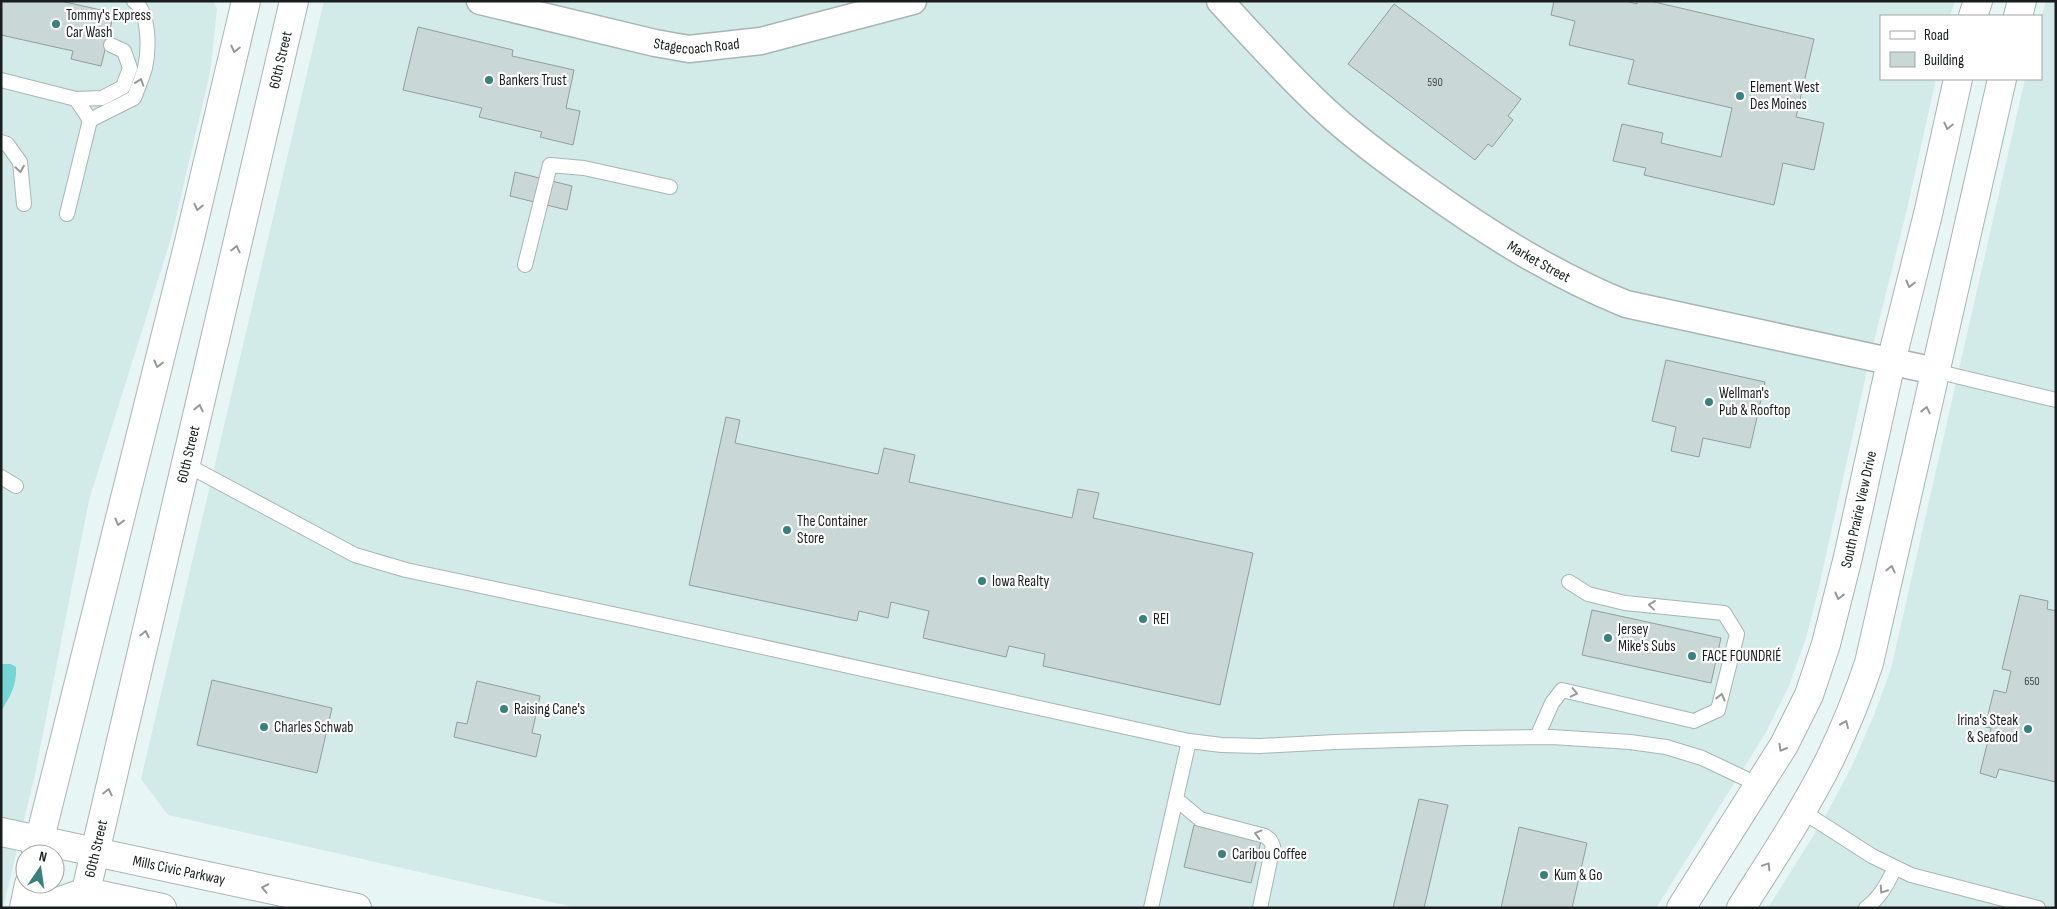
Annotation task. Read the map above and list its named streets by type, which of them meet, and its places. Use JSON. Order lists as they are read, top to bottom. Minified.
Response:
{"streets":{"street":["Stagecoach Road","60th Street","Market Street","South Prairie View Drive","Mills Civic Parkway"]},"crossings":[["60th Street","Mills Civic Parkway"],["Market Street","South Prairie View Drive"]],"one_way":["Mills Civic Parkway"],"places":["Tommy's Express Car Wash","Bankers Trust","Element West Des Moines","Wellman's Pub & Rooftop","The Container Store","Iowa Realty","REI","Jersey Mike's Subs","FACE FOUNDRIÉ","Raising Cane's","Charles Schwab","Irina's Steak & Seafood","Caribou Coffee","Kum & Go"],"house_numbers":["590","650"],"legend":["Road","Building"],"north":"top"}
